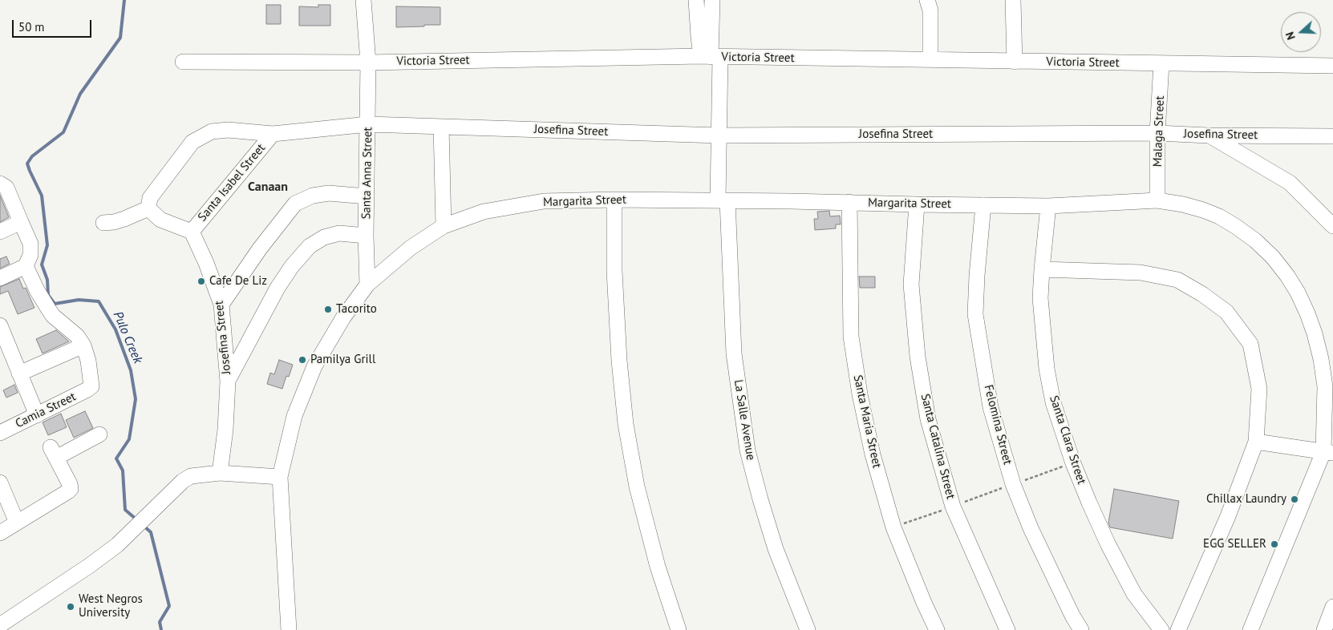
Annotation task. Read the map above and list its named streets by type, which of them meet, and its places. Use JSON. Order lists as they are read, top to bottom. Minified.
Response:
{"streets":{"street":["Victoria Street","Josefina Street","Malaga Street","Santa Anna Street","Santa Isabel Street","Margarita Street","Camia Street","La Salle Avenue","Santa Maria Street","Felomina Street","Santa Clara Street","Santa Catalina Street"]},"crossings":[["Victoria Street","Malaga Street"],["Victoria Street","Santa Anna Street"],["Victoria Street","La Salle Avenue"],["Josefina Street","Malaga Street"],["Josefina Street","Santa Anna Street"],["Josefina Street","Santa Isabel Street"],["Josefina Street","La Salle Avenue"],["Malaga Street","Margarita Street"],["Santa Anna Street","Margarita Street"],["Margarita Street","La Salle Avenue"],["Margarita Street","Santa Maria Street"],["Margarita Street","Felomina Street"],["Margarita Street","Santa Clara Street"],["Margarita Street","Santa Catalina Street"]],"districts":["Canaan"],"water":["Pulo Creek"],"places":["Cafe De Liz","Tacorito","Pamilya Grill","Chillax Laundry","EGG SELLER","West Negros University"],"scale_bar":"50 m","north":"left"}
